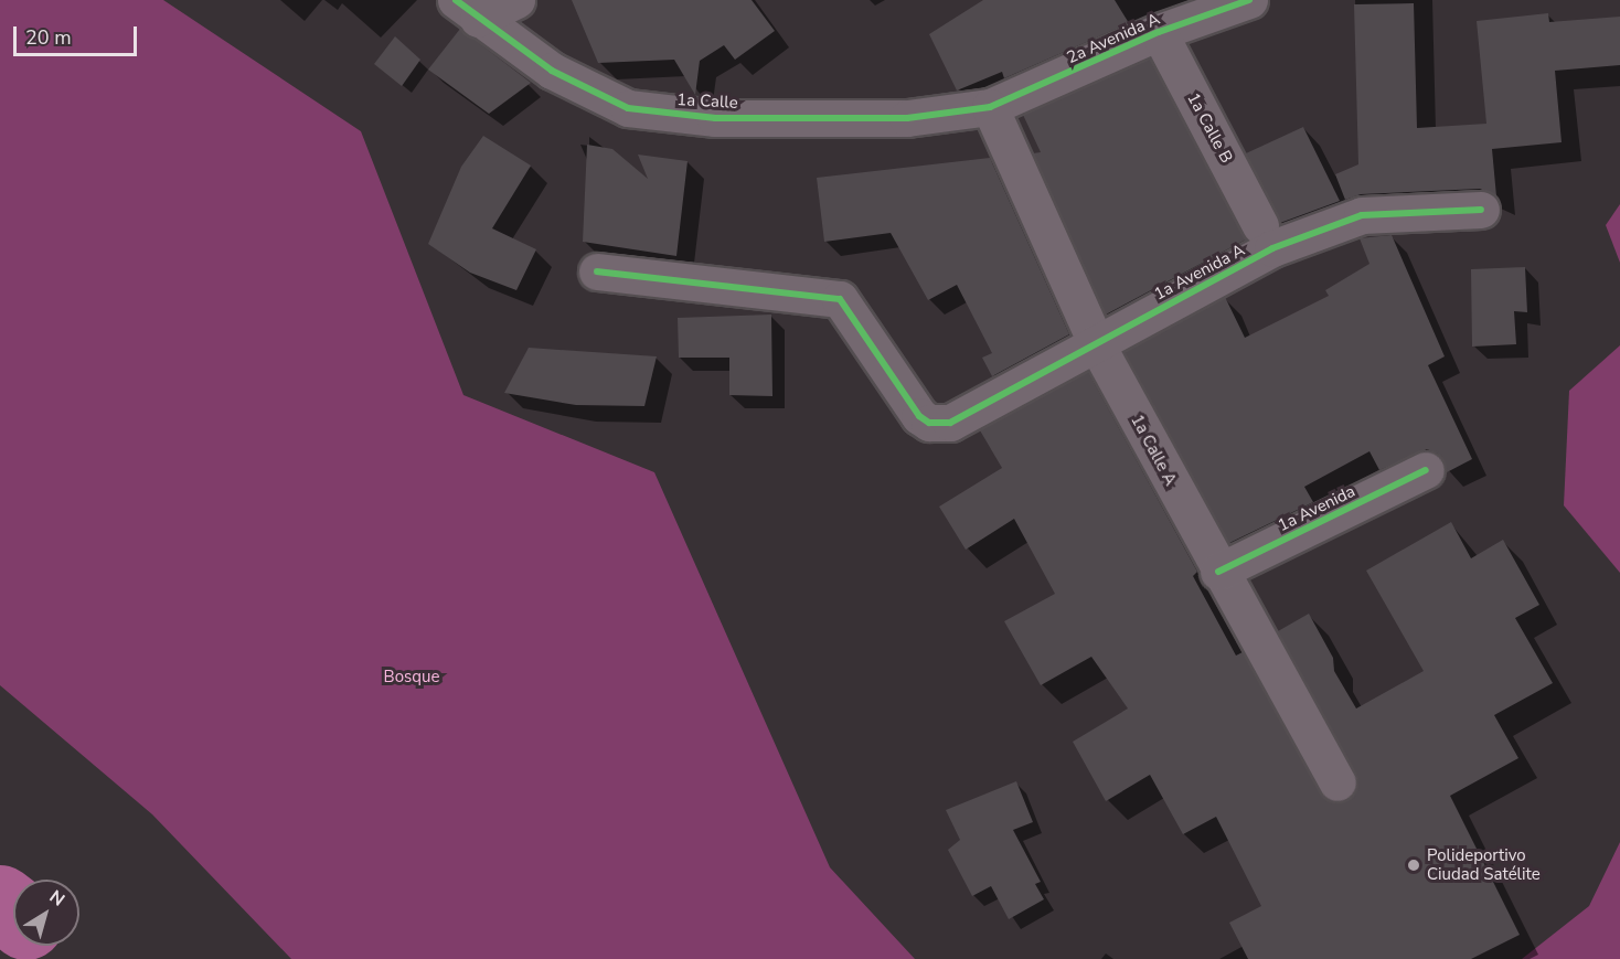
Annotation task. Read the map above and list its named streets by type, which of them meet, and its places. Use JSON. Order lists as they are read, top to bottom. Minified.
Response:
{"streets":{"street":["2a Avenida A","1a Calle","1a Calle B","1a Avenida A","1a Calle A","1a Avenida"]},"crossings":[["2a Avenida A","1a Calle"],["2a Avenida A","1a Calle B"],["2a Avenida A","1a Calle A"],["1a Calle","1a Calle A"],["1a Avenida A","1a Calle A"],["1a Calle A","1a Avenida"]],"parks":["Bosque"],"places":["Polideportivo Ciudad Satélite"],"scale_bar":"20 m","north":"top right"}
